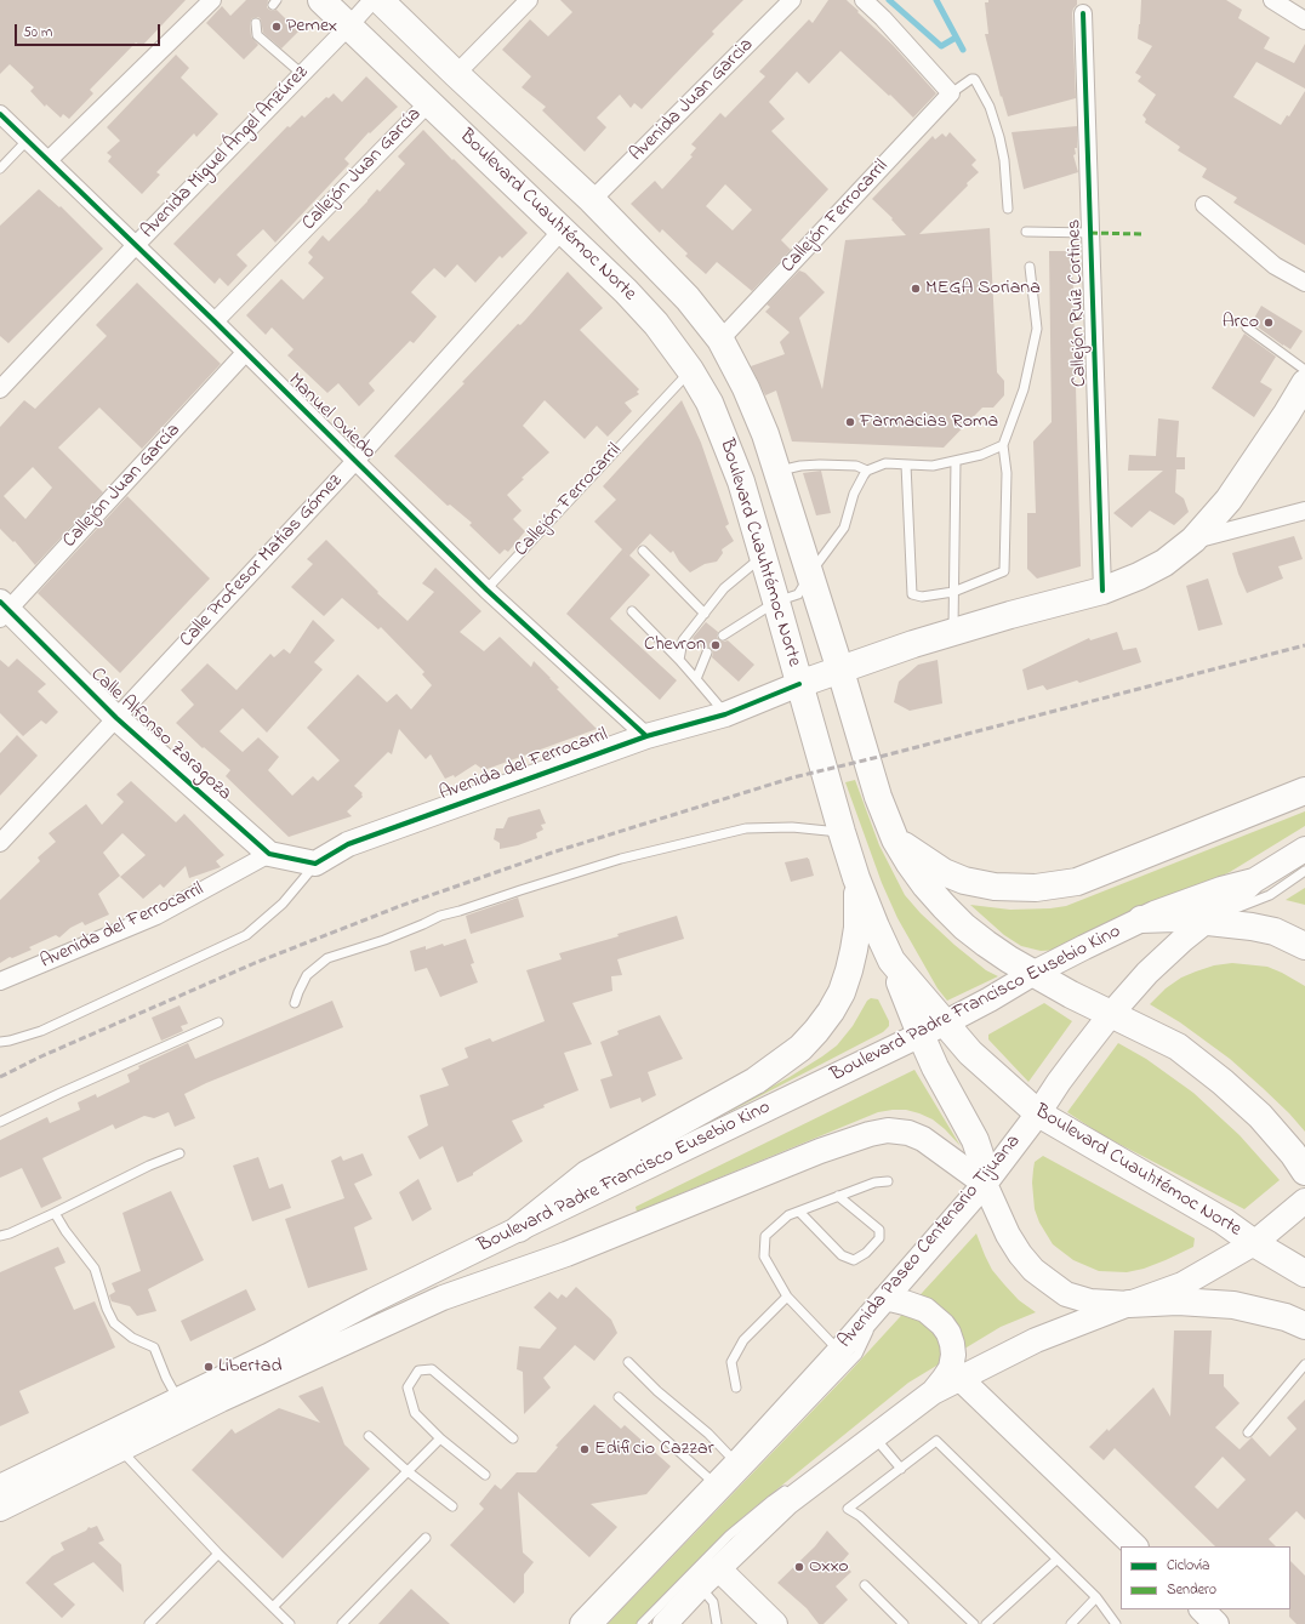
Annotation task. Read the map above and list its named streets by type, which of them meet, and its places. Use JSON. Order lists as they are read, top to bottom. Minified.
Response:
{"streets":{"main road":["Boulevard Cuauhtémoc Norte","Calle Alfonso Zaragoza","Avenida del Ferrocarril","Boulevard Padre Francisco Eusebio Kino","Avenida Paseo Centenario Tijuana"],"street":["Avenida Juan Garcia","Avenida Miguel Ángel Anzúrez","Callejón Juan García","Callejón Ferrocarril","Callejón Ruíz Cortines","Manuel Oviedo","Calle Profesor Matías Gómez"]},"crossings":[["Avenida Juan Garcia","Boulevard Cuauhtémoc Norte"],["Avenida Miguel Ángel Anzúrez","Boulevard Cuauhtémoc Norte"],["Avenida Miguel Ángel Anzúrez","Manuel Oviedo"],["Callejón Juan García","Boulevard Cuauhtémoc Norte"],["Callejón Juan García","Manuel Oviedo"],["Callejón Juan García","Calle Alfonso Zaragoza"],["Boulevard Cuauhtémoc Norte","Callejón Ferrocarril"],["Boulevard Cuauhtémoc Norte","Calle Profesor Matías Gómez"],["Boulevard Cuauhtémoc Norte","Avenida del Ferrocarril"],["Boulevard Cuauhtémoc Norte","Boulevard Padre Francisco Eusebio Kino"],["Boulevard Cuauhtémoc Norte","Avenida Paseo Centenario Tijuana"],["Callejón Ferrocarril","Manuel Oviedo"],["Manuel Oviedo","Calle Profesor Matías Gómez"],["Manuel Oviedo","Avenida del Ferrocarril"],["Calle Profesor Matías Gómez","Calle Alfonso Zaragoza"],["Calle Alfonso Zaragoza","Avenida del Ferrocarril"],["Boulevard Padre Francisco Eusebio Kino","Avenida Paseo Centenario Tijuana"]],"places":["Pemex","MEGA Soriana","Arco","Farmacias Roma","Chevron","Libertad","Edificio Cazzar","Oxxo"],"legend":["Ciclovía","Sendero"],"scale_bar":"50 m"}
